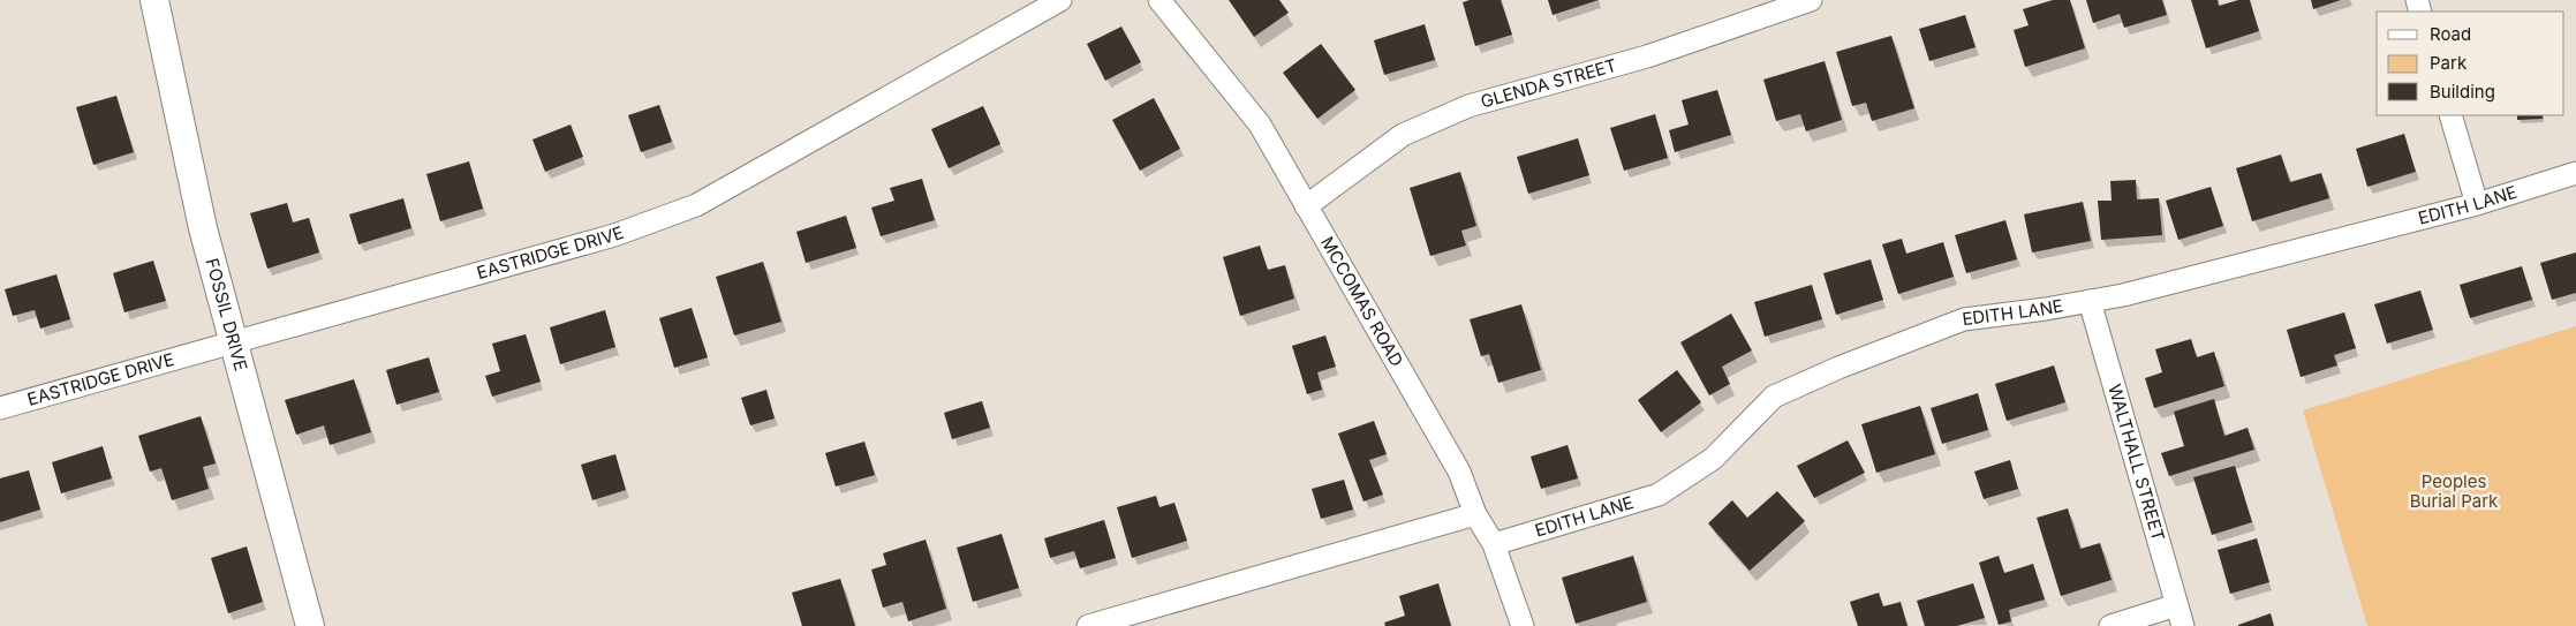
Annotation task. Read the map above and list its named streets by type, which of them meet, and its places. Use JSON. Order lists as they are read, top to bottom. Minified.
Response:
{"streets":{"street":["GLENDA STREET","EDITH LANE","EASTRIDGE DRIVE","MCCOMAS ROAD","FOSSIL DRIVE","WALTHALL STREET"]},"crossings":[["GLENDA STREET","MCCOMAS ROAD"],["EDITH LANE","MCCOMAS ROAD"],["EDITH LANE","WALTHALL STREET"],["EASTRIDGE DRIVE","FOSSIL DRIVE"]],"parks":["Peoples Burial Park"],"legend":["Road","Park","Building"]}
